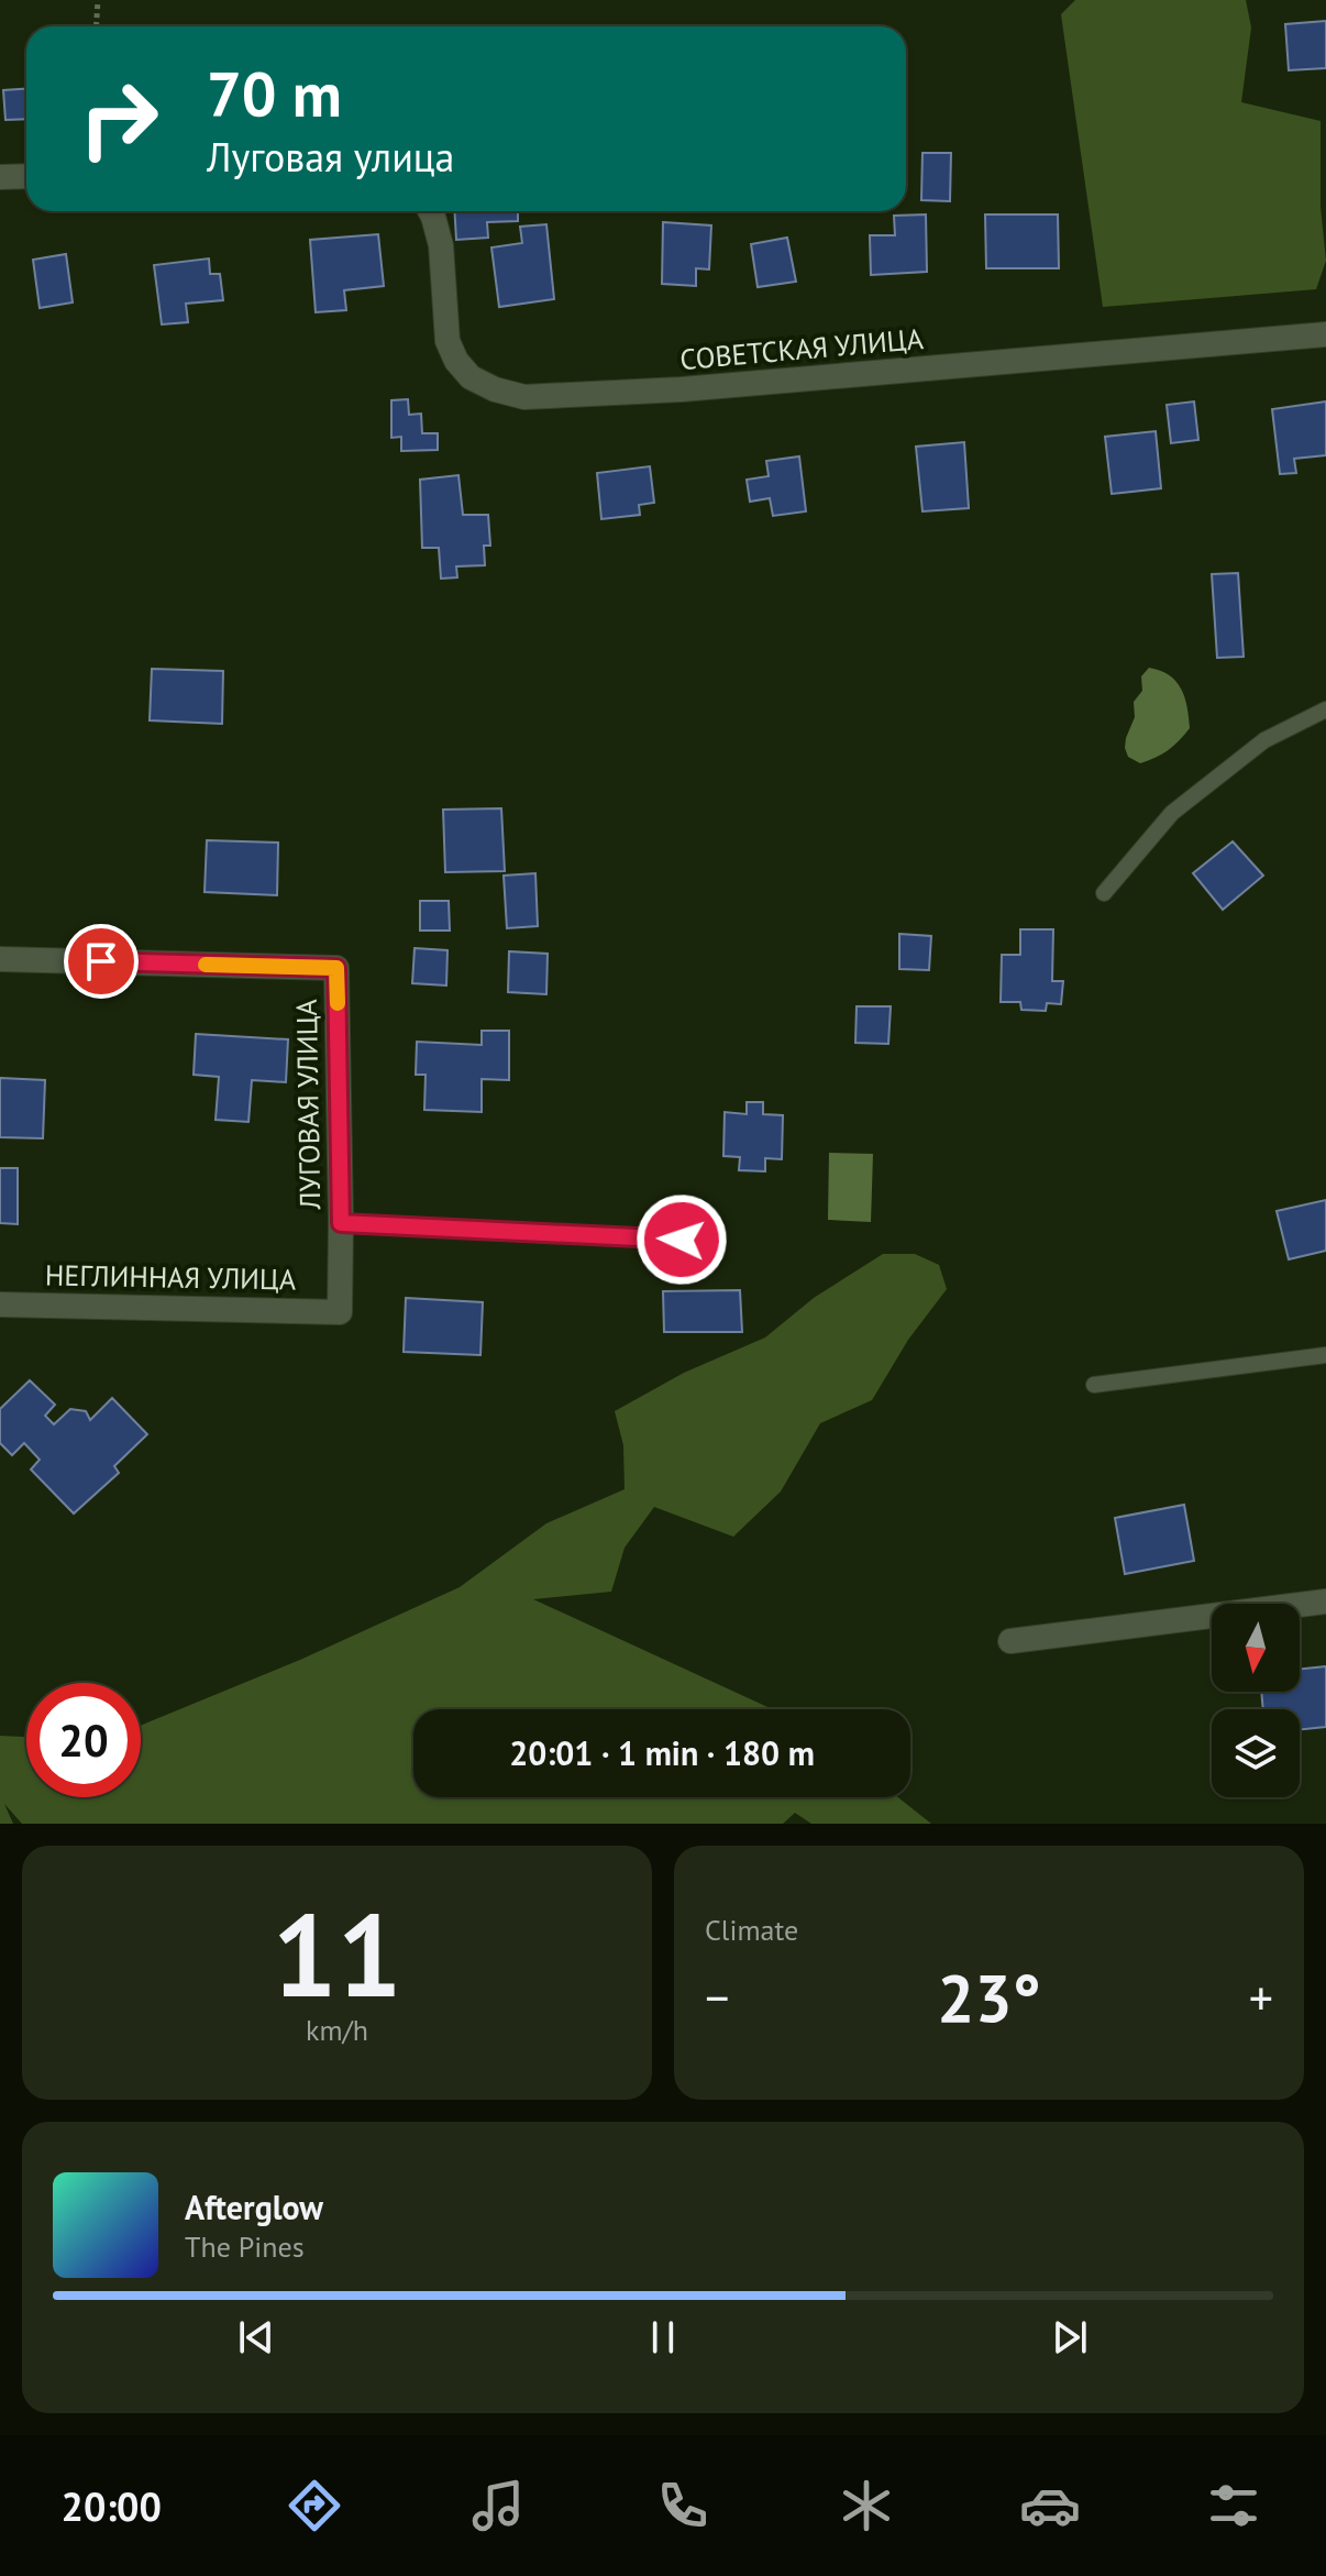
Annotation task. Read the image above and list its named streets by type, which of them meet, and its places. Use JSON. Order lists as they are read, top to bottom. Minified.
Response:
{"streets":{"street":["СОВЕТСКАЯ УЛИЦА","ЛУГОВАЯ УЛИЦА","НЕГЛИННАЯ УЛИЦА"]},"crossings":[["ЛУГОВАЯ УЛИЦА","НЕГЛИННАЯ УЛИЦА"]],"north":"bottom","page":{"turn":["70 m","Луговая улица"],"limit":"20","trip":"20:01 · 1 min · 180 m","tile":[["11","km/h"],"Climate"],"heat":["−","23°","+"],"song":["Afterglow","The Pines"],"tabs":"20:00"}}
